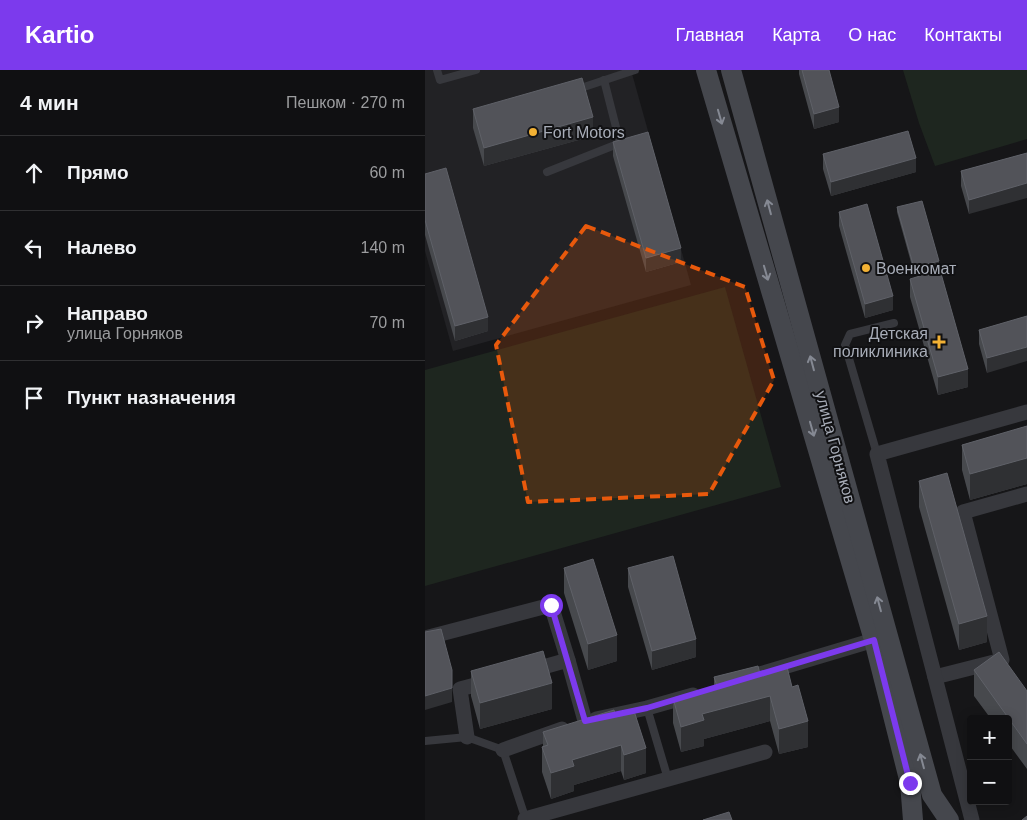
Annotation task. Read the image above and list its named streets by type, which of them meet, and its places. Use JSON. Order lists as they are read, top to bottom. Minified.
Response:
{"streets":{"street":["улица Горняков"]},"places":{"other":["Fort Motors","Военкомат"],"health":["Детская поликлиника"]},"page":{"header":"Kartio","nav":["Главная","Карта","О нас","Контакты"],"heading":["4 мин","Пешком · 270 m"],"list":[["Прямо","60 m"],["Налево","140 m"],["Направо","улица Горняков","70 m"],"Пункт назначения"],"map_buttons":["+","−"]}}
